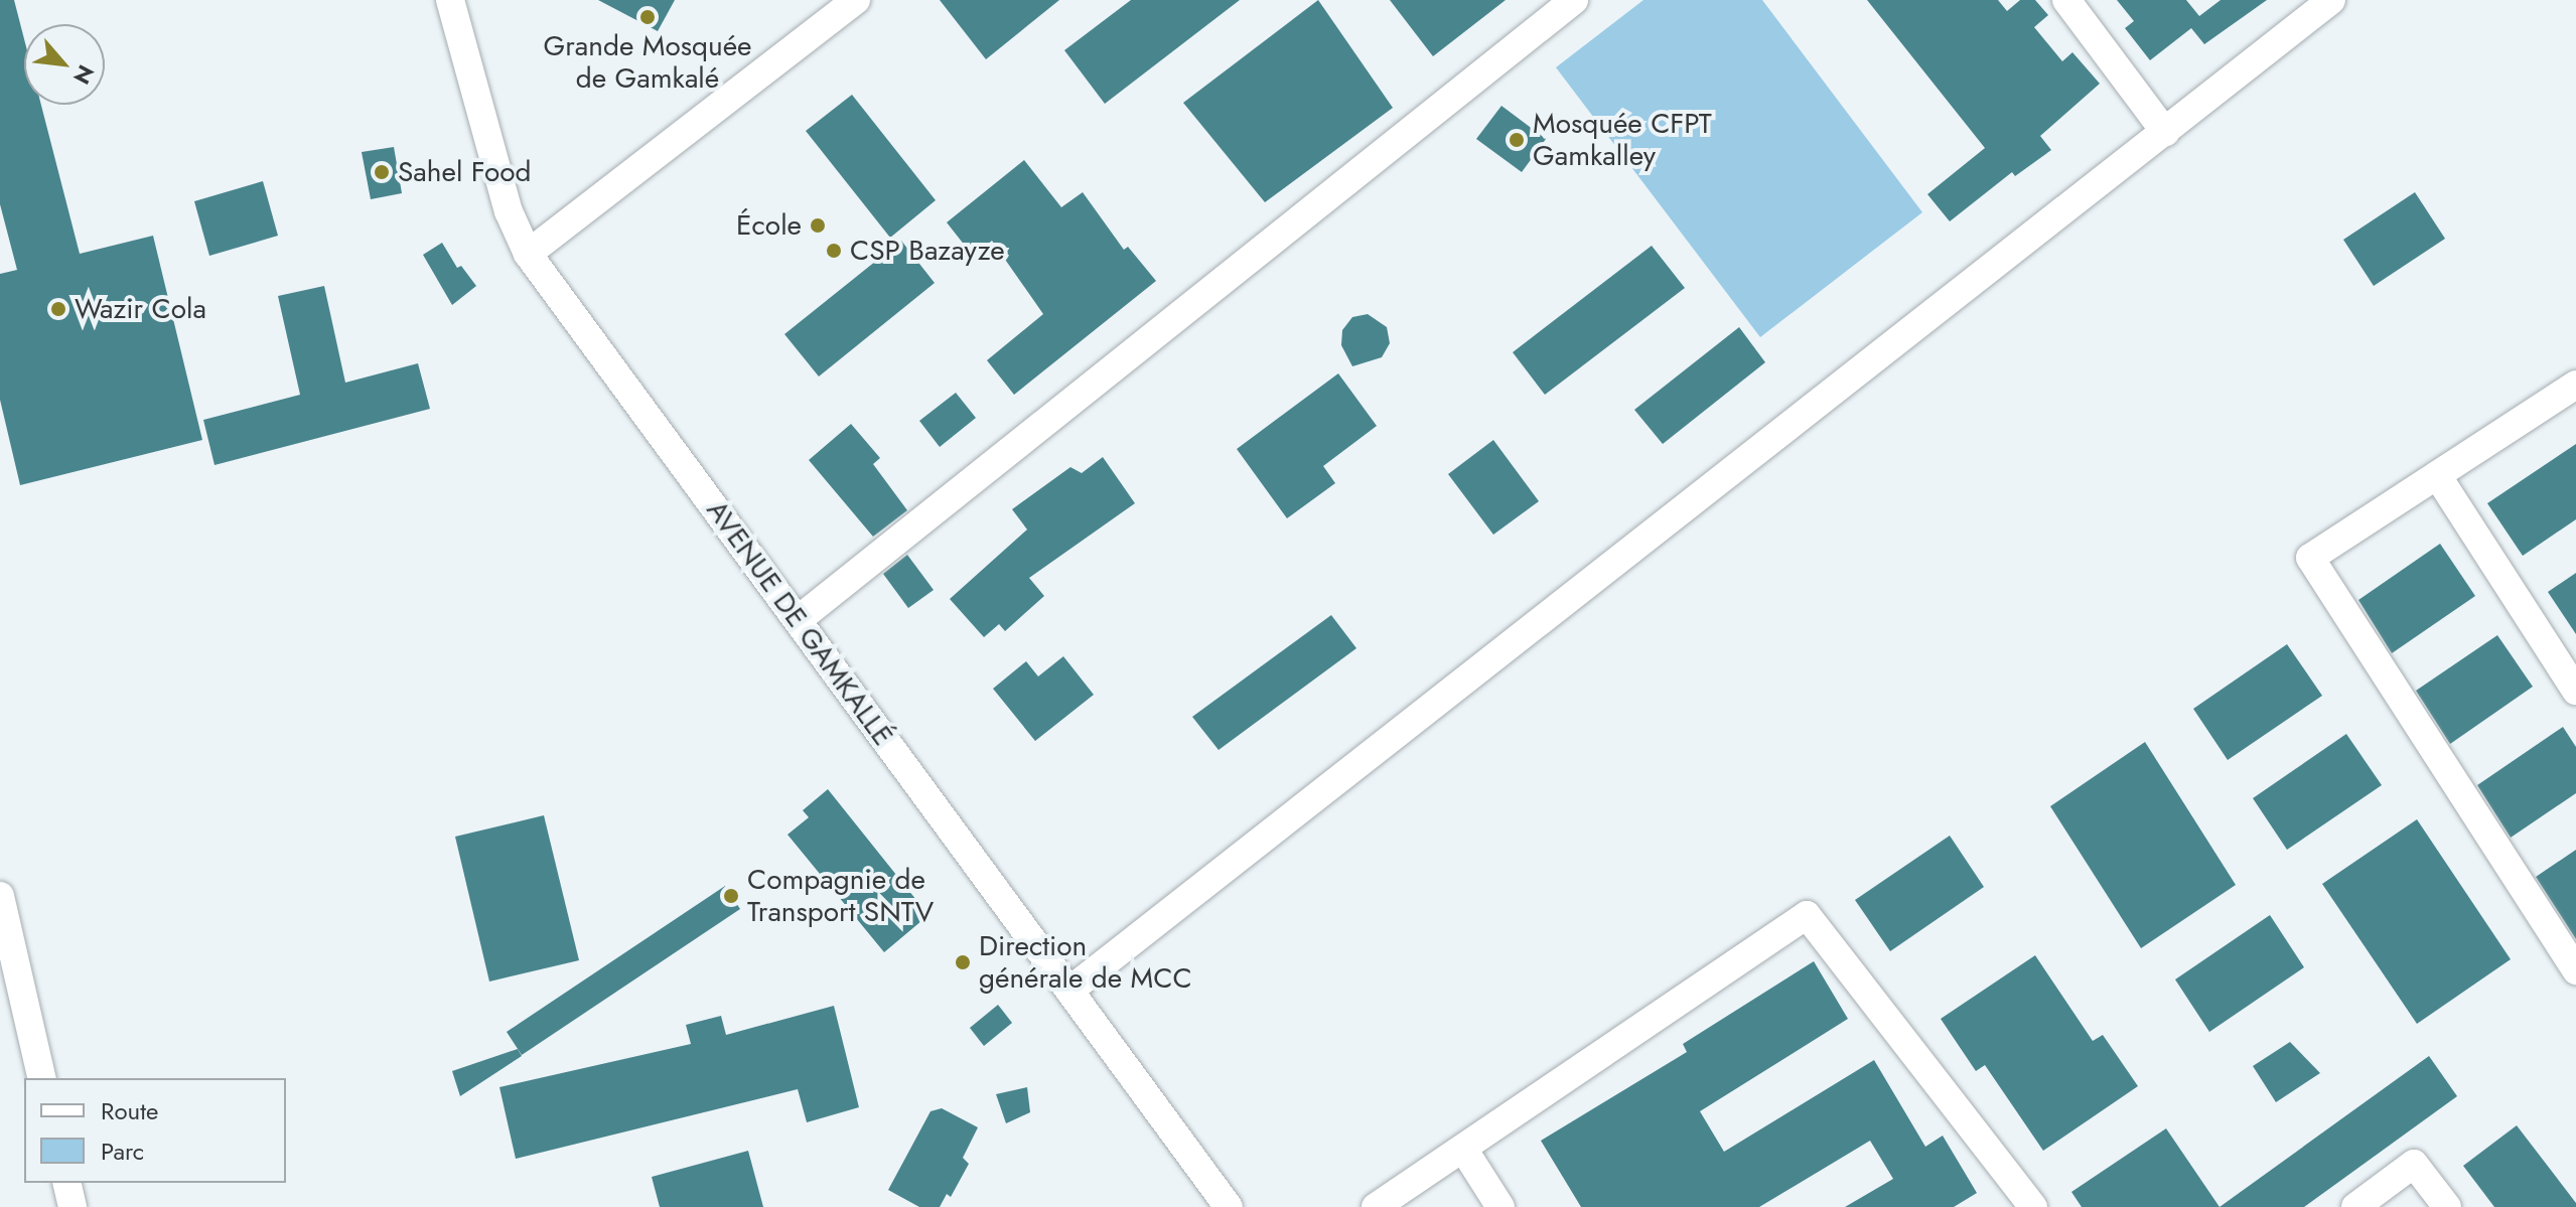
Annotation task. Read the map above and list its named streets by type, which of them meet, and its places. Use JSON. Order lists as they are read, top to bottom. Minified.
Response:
{"streets":{"street":["AVENUE DE GAMKALLÉ"]},"places":["Grande Mosquée de Gamkalé","Mosquée CFPT Gamkalley","Sahel Food","École","CSP Bazayze","Wazir Cola","Compagnie de Transport SNTV","Direction générale de MCC"],"legend":["Route","Parc"],"north":"bottom right"}
